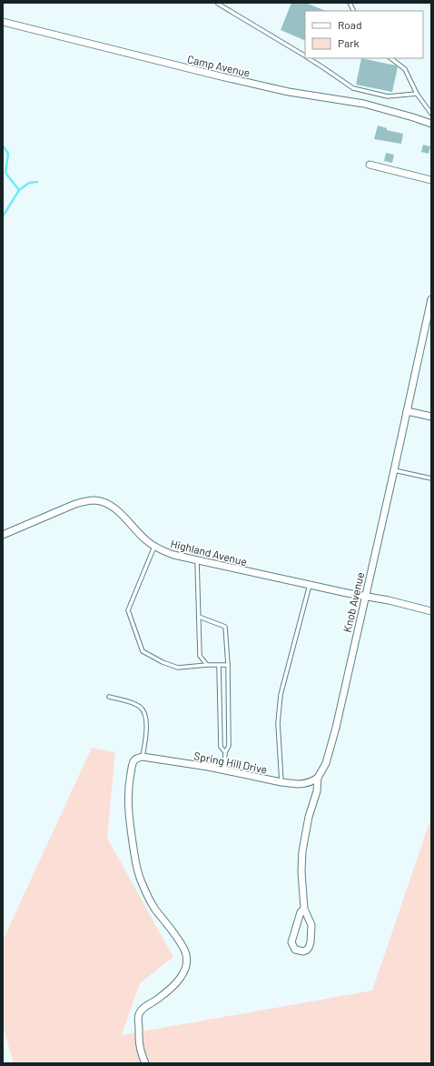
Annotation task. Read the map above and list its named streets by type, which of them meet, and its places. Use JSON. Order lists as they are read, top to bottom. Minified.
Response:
{"streets":{"street":["Camp Avenue","Highland Avenue","Knob Avenue","Spring Hill Drive"]},"crossings":[["Highland Avenue","Knob Avenue"],["Knob Avenue","Spring Hill Drive"]],"legend":["Road","Park"]}
